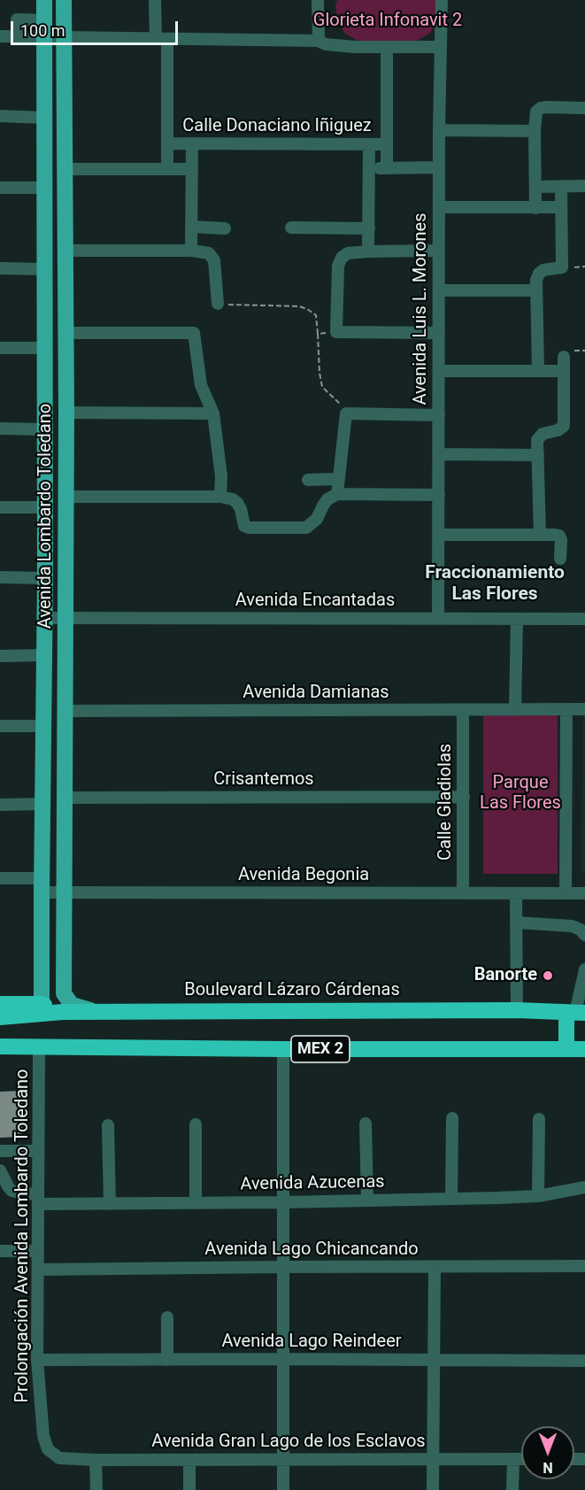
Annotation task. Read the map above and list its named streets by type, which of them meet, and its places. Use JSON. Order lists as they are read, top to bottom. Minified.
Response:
{"streets":{"highway":["Boulevard Lázaro Cárdenas","MEX 2"],"main road":["Avenida Lombardo Toledano"],"street":["Calle Donaciano Iñiguez","Avenida Luis L. Morones","Avenida Encantadas","Avenida Damianas","Crisantemos","Calle Gladiolas","Avenida Begonia","Avenida Azucenas","Prolongación Avenida Lombardo Toledano","Avenida Lago Chicancando","Avenida Lago Reindeer","Avenida Gran Lago de los Esclavos"]},"crossings":[["Avenida Luis L. Morones","Avenida Encantadas"],["Avenida Lombardo Toledano","Avenida Encantadas"],["Avenida Lombardo Toledano","Avenida Damianas"],["Avenida Lombardo Toledano","Crisantemos"],["Avenida Lombardo Toledano","Avenida Begonia"],["Avenida Lombardo Toledano","Boulevard Lázaro Cárdenas"],["Avenida Damianas","Calle Gladiolas"],["Crisantemos","Calle Gladiolas"],["Calle Gladiolas","Avenida Begonia"],["Avenida Azucenas","Prolongación Avenida Lombardo Toledano"],["Prolongación Avenida Lombardo Toledano","Avenida Lago Chicancando"],["Prolongación Avenida Lombardo Toledano","Avenida Lago Reindeer"],["Prolongación Avenida Lombardo Toledano","Avenida Gran Lago de los Esclavos"]],"districts":["Fraccionamiento Las Flores"],"parks":["Glorieta Infonavit 2","Parque Las Flores"],"places":["Banorte"],"scale_bar":"100 m","north":"bottom"}
